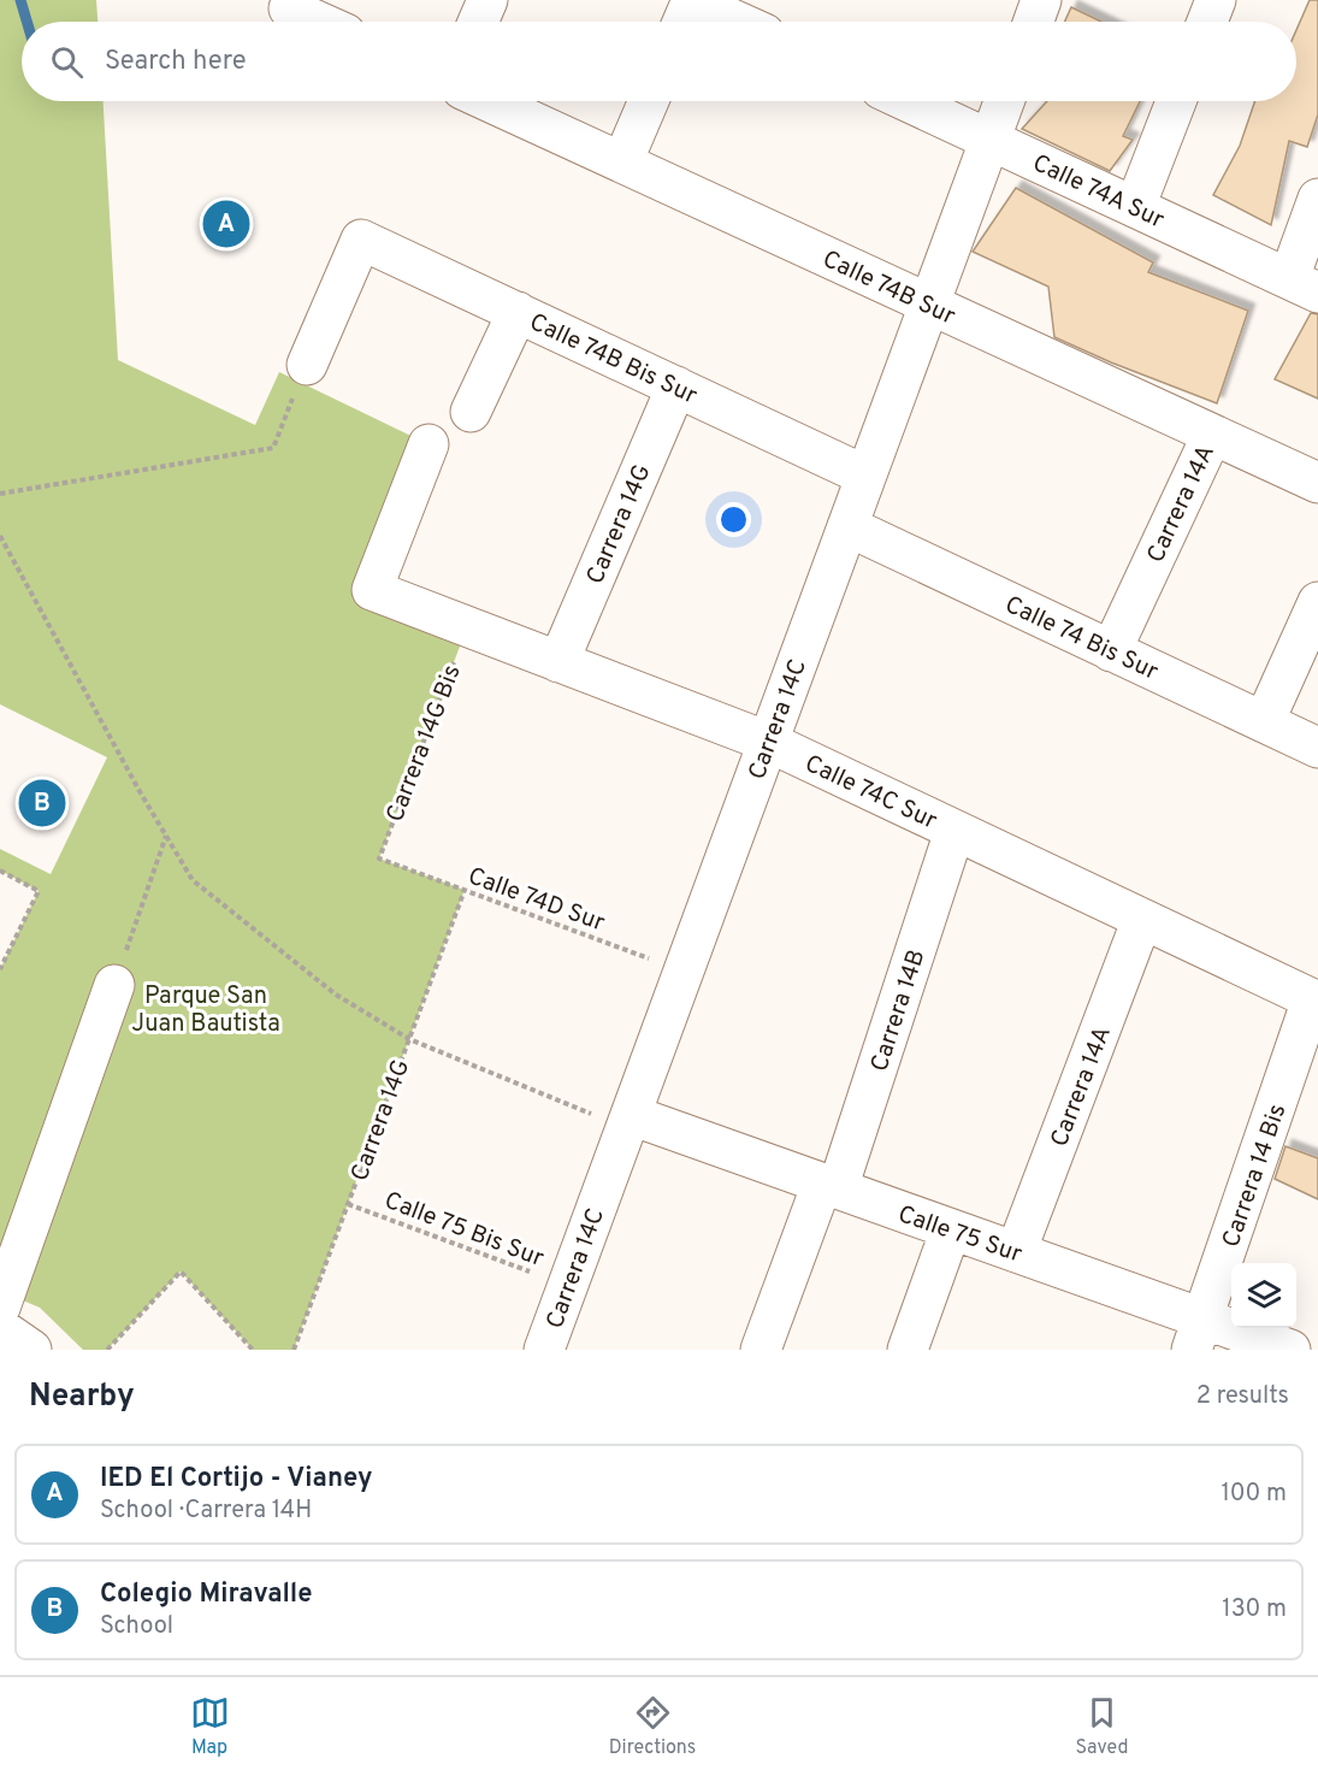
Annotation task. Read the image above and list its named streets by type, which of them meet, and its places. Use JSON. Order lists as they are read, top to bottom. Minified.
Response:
{"streets":{"street":["Calle 74A Sur","Calle 74B Sur","Calle 74B Bis Sur","Carrera 14A","Carrera 14G","Calle 74 Bis Sur","Carrera 14C","Calle 74C Sur","Carrera 14B","Carrera 14 Bis","Calle 75 Sur"],"path":["Carrera 14G Bis","Calle 74D Sur","Calle 75 Bis Sur"]},"crossings":[["Calle 74A Sur","Carrera 14C"],["Calle 74B Sur","Carrera 14A"],["Calle 74B Sur","Carrera 14C"],["Calle 74B Bis Sur","Carrera 14G"],["Calle 74B Bis Sur","Carrera 14C"],["Carrera 14A","Calle 74 Bis Sur"],["Carrera 14A","Calle 74C Sur"],["Carrera 14A","Calle 75 Sur"],["Carrera 14G","Calle 74C Sur"],["Carrera 14G","Calle 74D Sur"],["Carrera 14G","Calle 75 Bis Sur"],["Calle 74 Bis Sur","Carrera 14C"],["Carrera 14C","Calle 74C Sur"],["Carrera 14C","Calle 74D Sur"],["Carrera 14C","Calle 75 Bis Sur"],["Carrera 14C","Calle 75 Sur"],["Carrera 14G Bis","Calle 74C Sur"],["Carrera 14G Bis","Calle 74D Sur"],["Calle 74C Sur","Carrera 14B"],["Calle 74C Sur","Carrera 14 Bis"],["Carrera 14B","Calle 75 Sur"],["Carrera 14 Bis","Calle 75 Sur"]],"parks":["Parque San Juan Bautista"],"page":{"search":"Search here","pins":["A","B"],"heading":["Nearby","2 results"],"list":[{"mark":"A","name":"IED El Cortijo - Vianey","note":"School · Carrera 14H","value":"100 m"},{"mark":"B","name":"Colegio Miravalle","note":"School","value":"130 m"}],"nav":["Map","Directions","Saved"]}}
